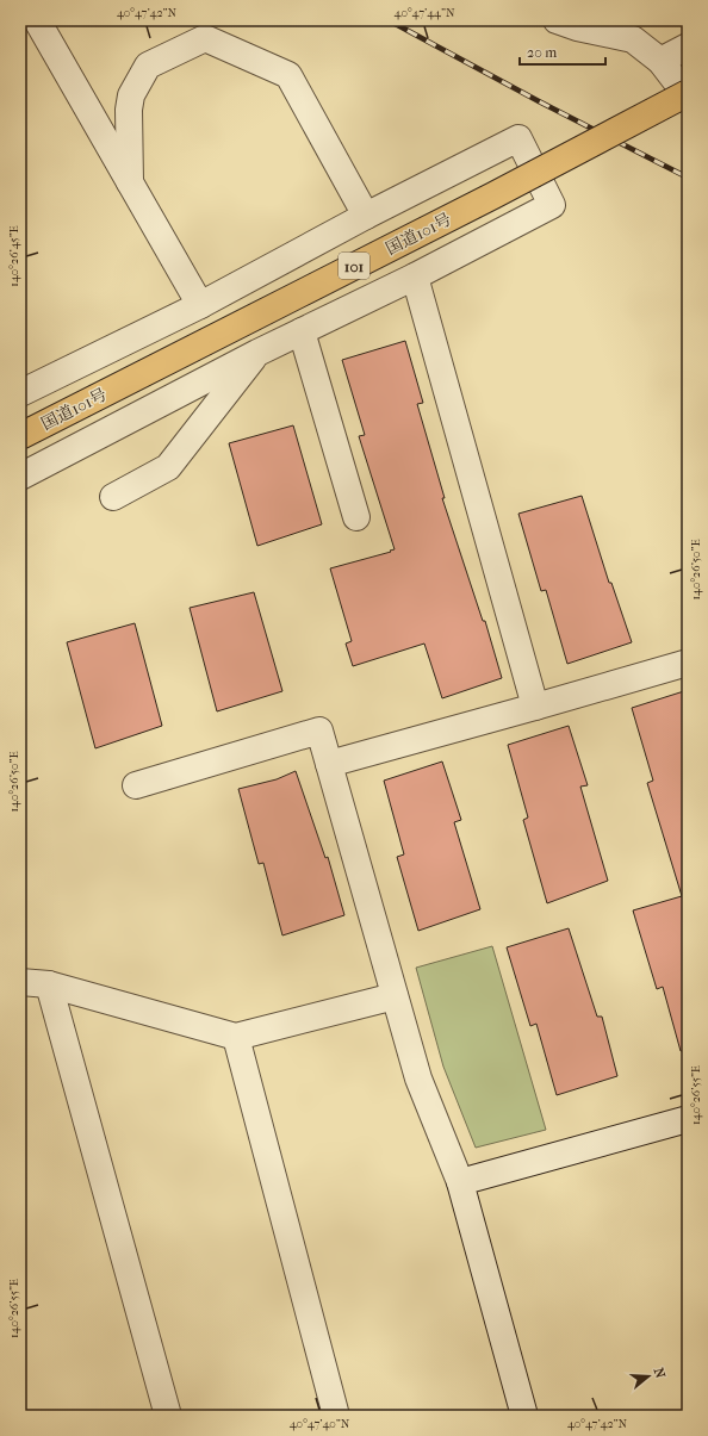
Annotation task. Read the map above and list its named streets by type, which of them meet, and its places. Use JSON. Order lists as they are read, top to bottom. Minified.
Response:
{"streets":{"highway":["国道101号","101"]},"scale_bar":"20 m","north":"right","coordinates":["40°47'42\"N","40°47'44\"N","140°26'45\"E","140°26'50\"E","140°26'55\"E","40°47'40\"N"]}
